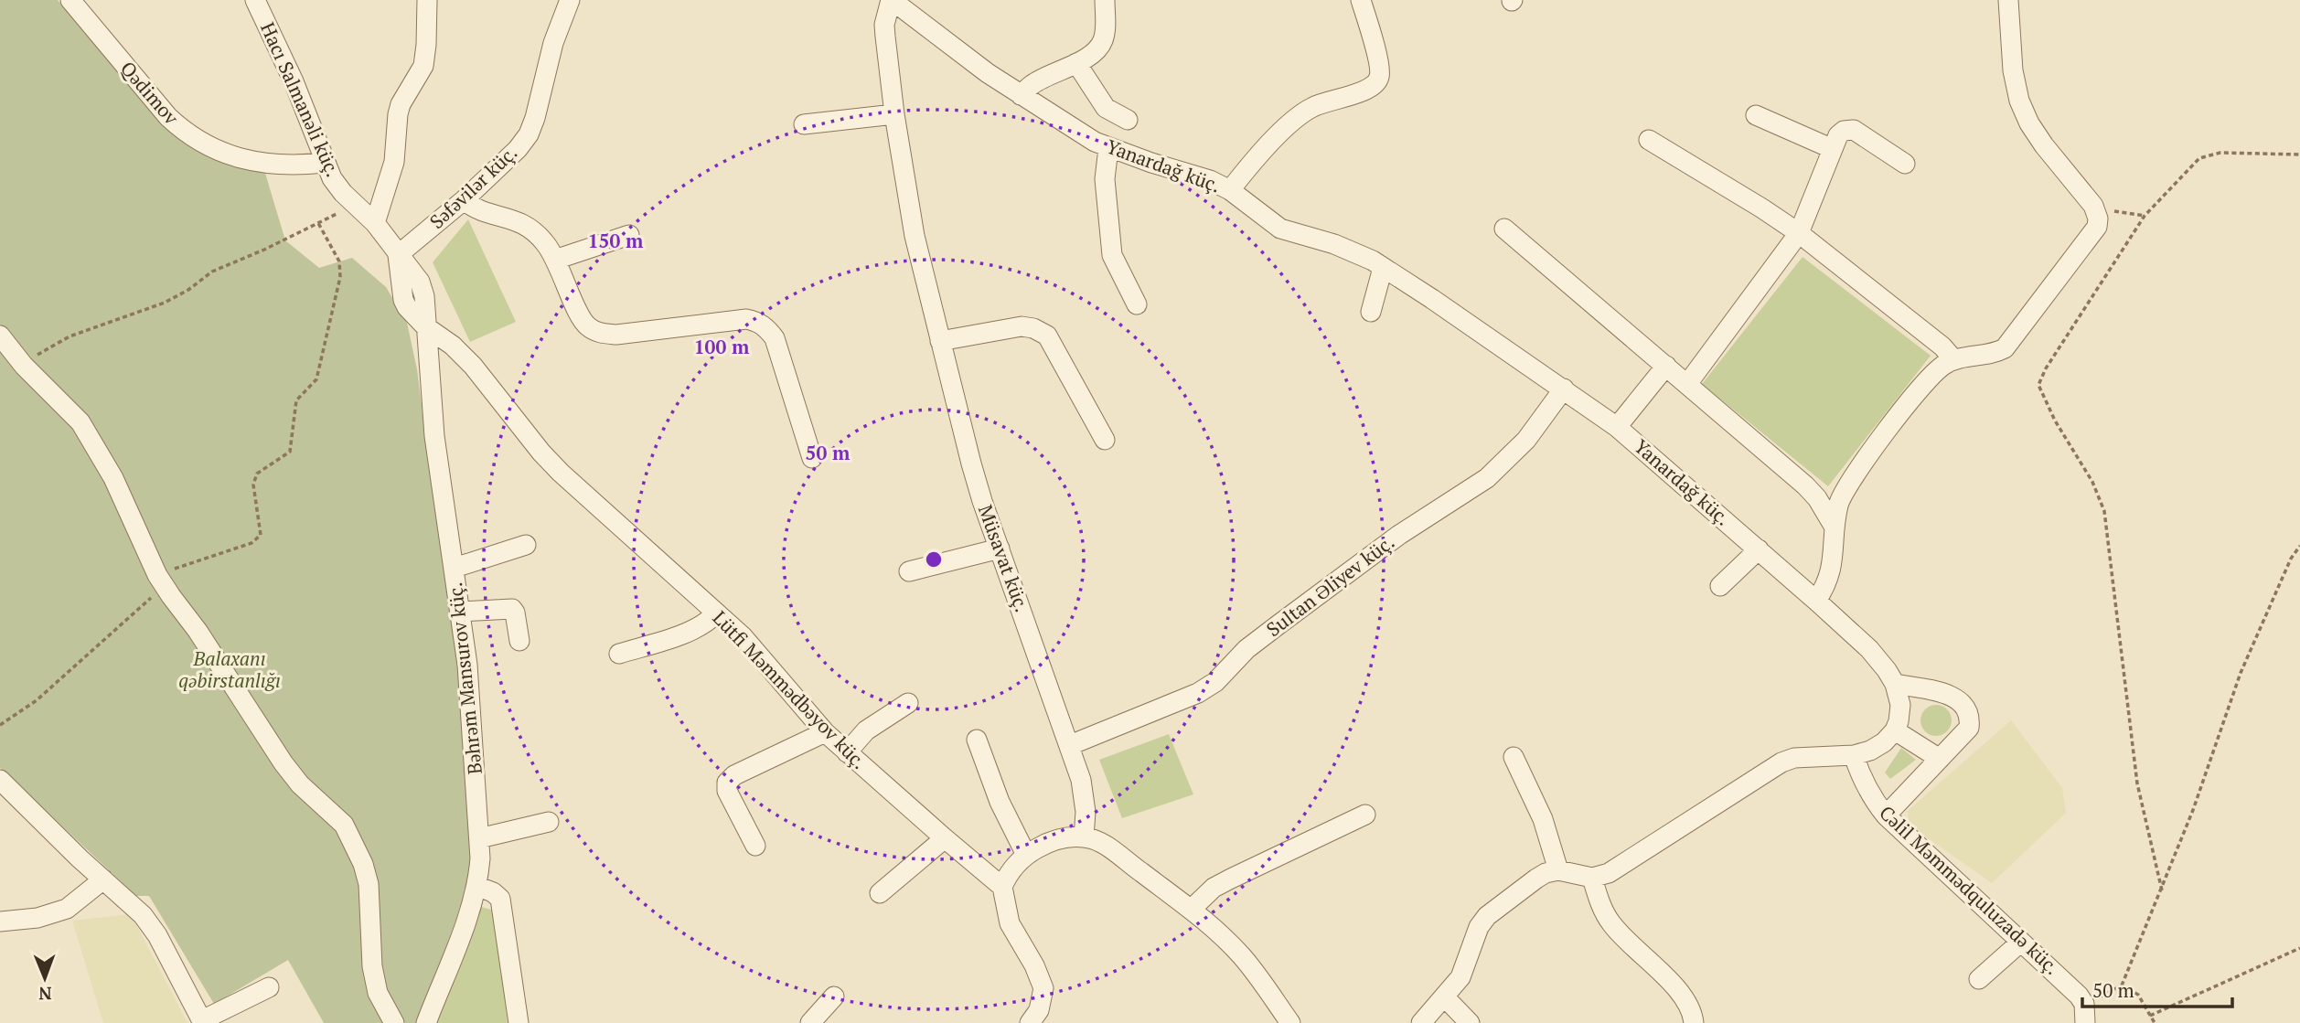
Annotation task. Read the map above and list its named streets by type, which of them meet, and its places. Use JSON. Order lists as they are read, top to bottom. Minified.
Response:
{"streets":{"street":["Qədimov","Hacı Salmanəli küç.","Yanardağ küç.","Səfəvilər küç.","Müsavat küç.","Sultan Əliyev küç.","Bəhrəm Mansurov küç.","Lütfi Məmmədbəyov küç.","Cəlil Məmmədquluzadə küç."]},"crossings":[["Qədimov","Hacı Salmanəli küç."],["Hacı Salmanəli küç.","Səfəvilər küç."],["Hacı Salmanəli küç.","Lütfi Məmmədbəyov küç."],["Yanardağ küç.","Müsavat küç."],["Yanardağ küç.","Sultan Əliyev küç."],["Səfəvilər küç.","Lütfi Məmmədbəyov küç."],["Müsavat küç.","Sultan Əliyev küç."],["Bəhrəm Mansurov küç.","Lütfi Məmmədbəyov küç."]],"parks":["Balaxanı qəbirstanlığı"],"scale_bar":"50 m","north":"bottom","rings":["150 m","100 m","50 m"]}
